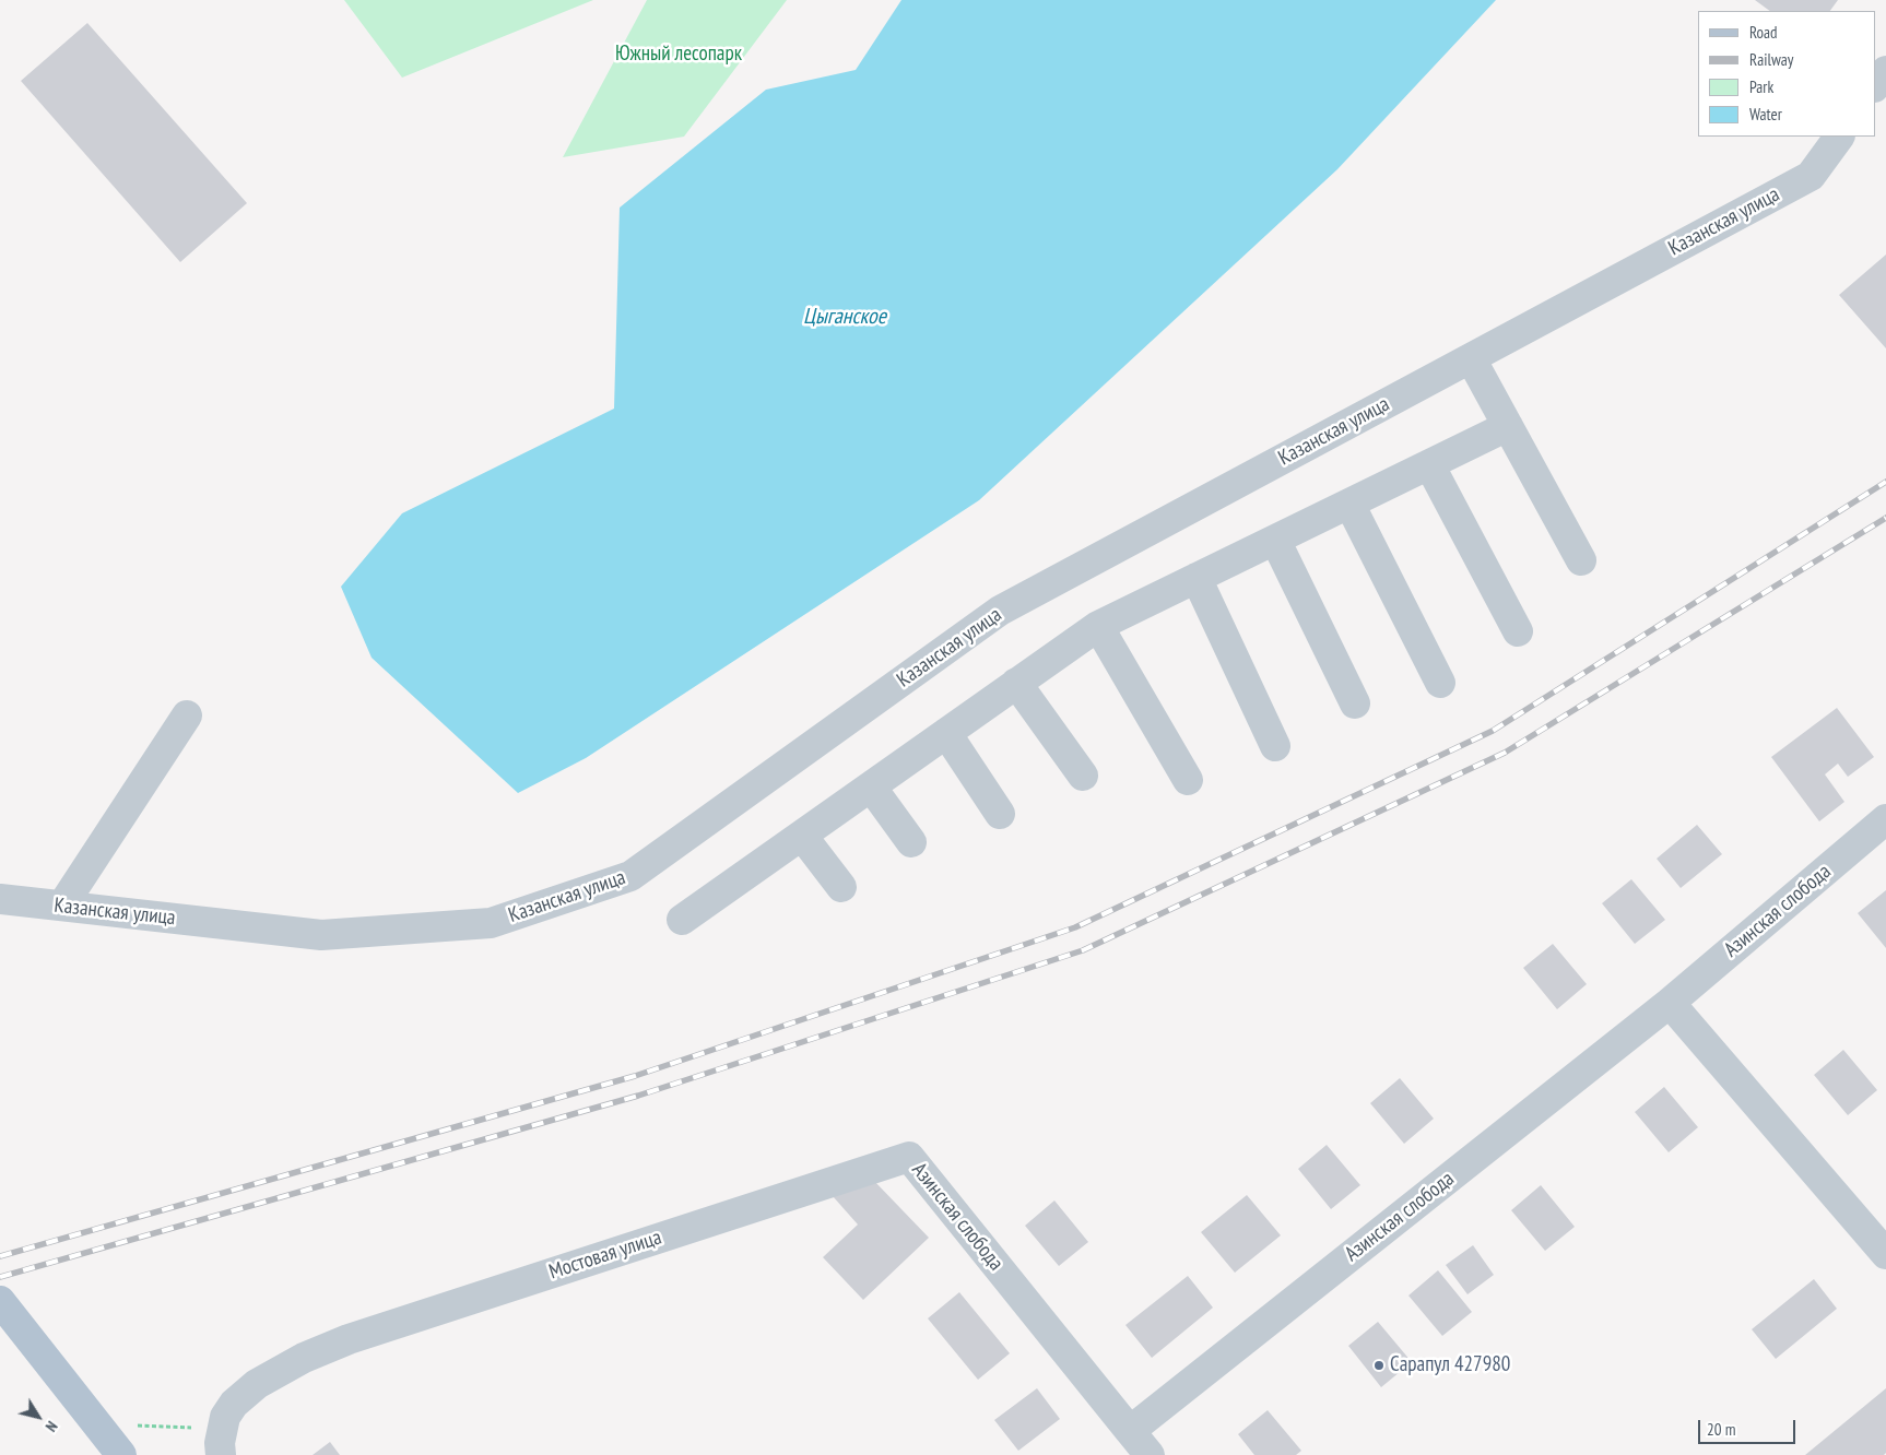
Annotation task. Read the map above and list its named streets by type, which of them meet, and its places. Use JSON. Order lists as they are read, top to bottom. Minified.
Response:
{"streets":{"street":["Казанская улица","Азинская слобода","Мостовая улица"]},"crossings":[["Азинская слобода","Мостовая улица"]],"water":["Цыганское"],"parks":["Южный лесопарк"],"places":["Сарапул 427980"],"legend":["Road","Railway","Park","Water"],"scale_bar":"20 m","north":"bottom right"}
